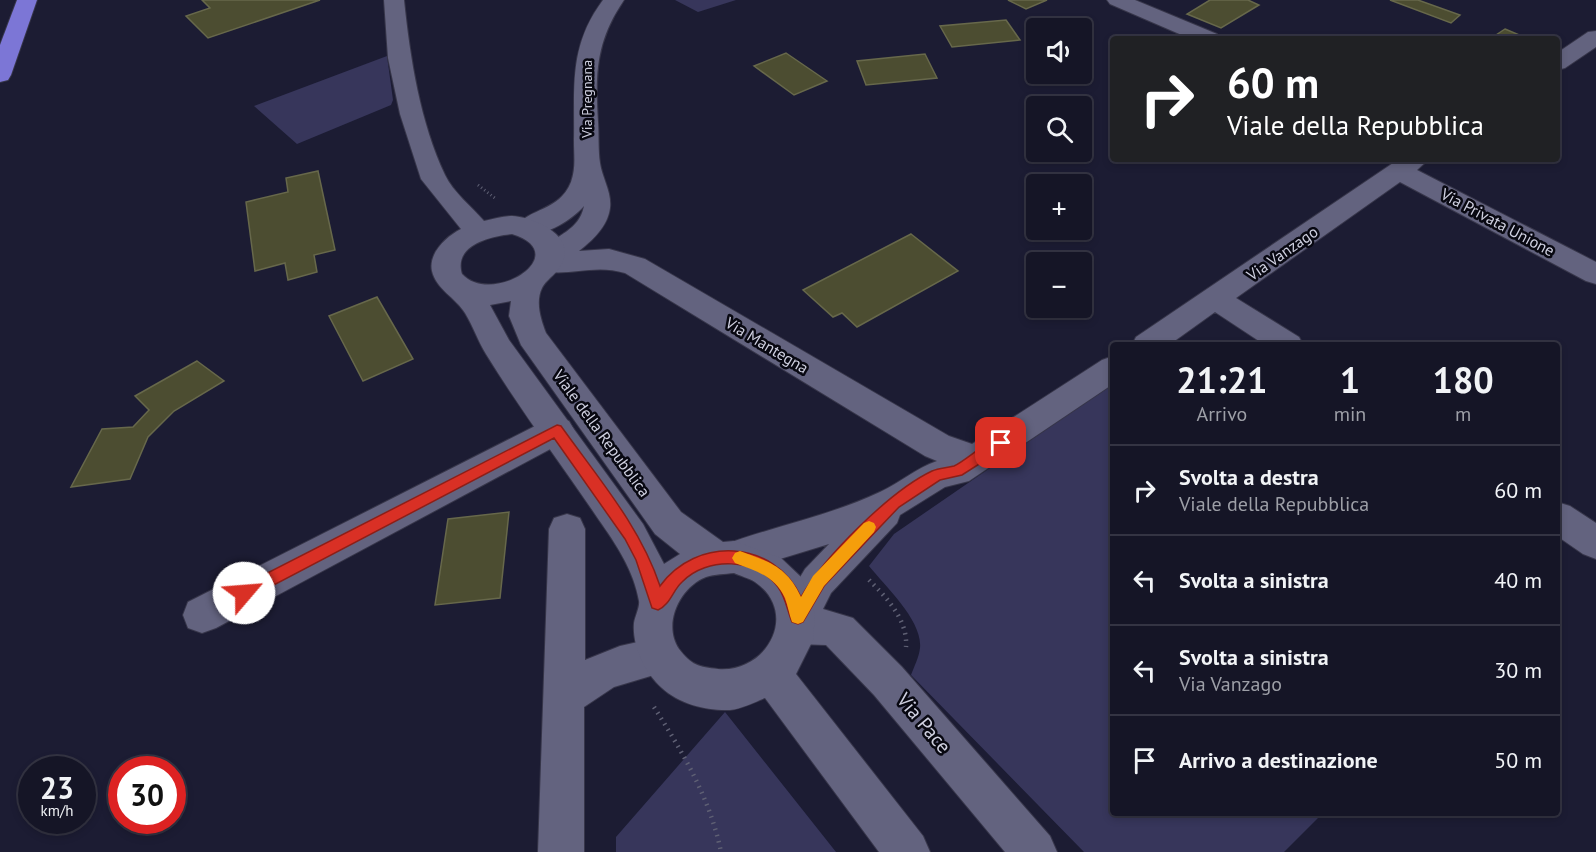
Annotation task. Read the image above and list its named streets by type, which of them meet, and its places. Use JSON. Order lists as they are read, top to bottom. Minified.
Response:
{"streets":{"street":["Via Pregnana","Via Privata Unione","Via Vanzago","Via Mantegna","Viale della Repubblica","Via Pace"]},"crossings":[["Via Pregnana","Via Mantegna"],["Via Pregnana","Viale della Repubblica"],["Via Privata Unione","Via Vanzago"],["Via Mantegna","Viale della Repubblica"],["Viale della Repubblica","Via Pace"]],"page":{"map_buttons":["+","−"],"turn":["60 m","Viale della Repubblica"],"eta":["21:21","Arrivo","1","min","180","m"],"list":[{"name":"Svolta a destra","note":"Viale della Repubblica","value":"60 m"},{"name":"Svolta a sinistra","value":"40 m"},{"name":"Svolta a sinistra","note":"Via Vanzago","value":"30 m"},{"name":"Arrivo a destinazione","value":"50 m"}],"speed":"23 km/h","limit":"30"}}
